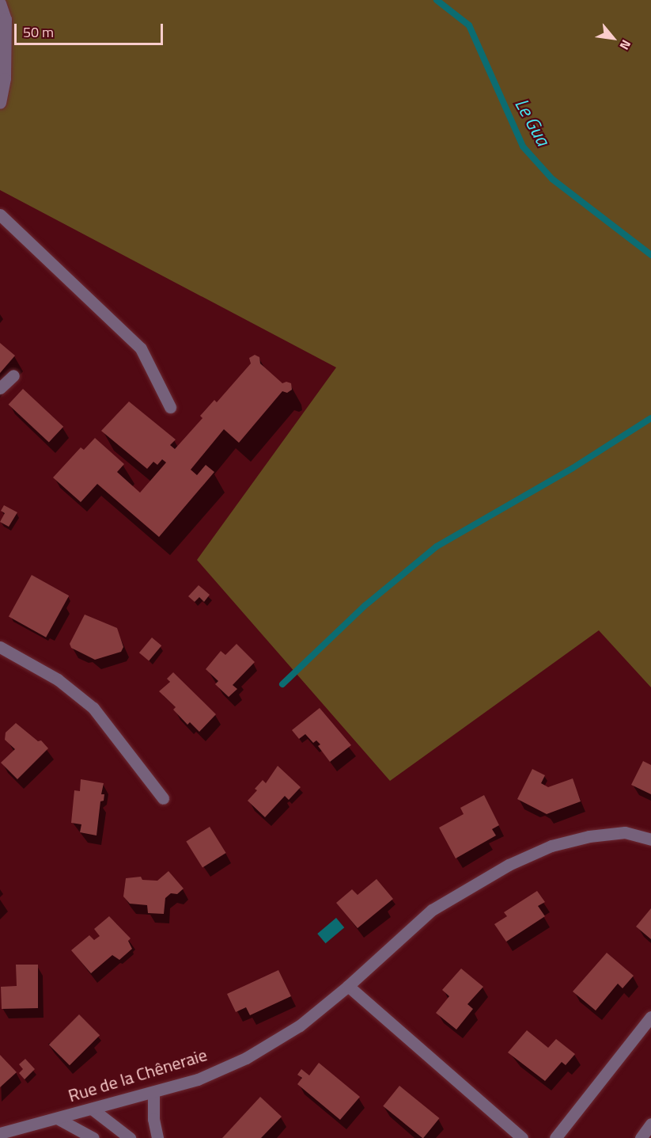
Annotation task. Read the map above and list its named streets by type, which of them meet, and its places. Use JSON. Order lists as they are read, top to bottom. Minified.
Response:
{"streets":{"street":["Rue de la Chêneraie"]},"water":["Le Gua"],"scale_bar":"50 m","north":"bottom right"}
